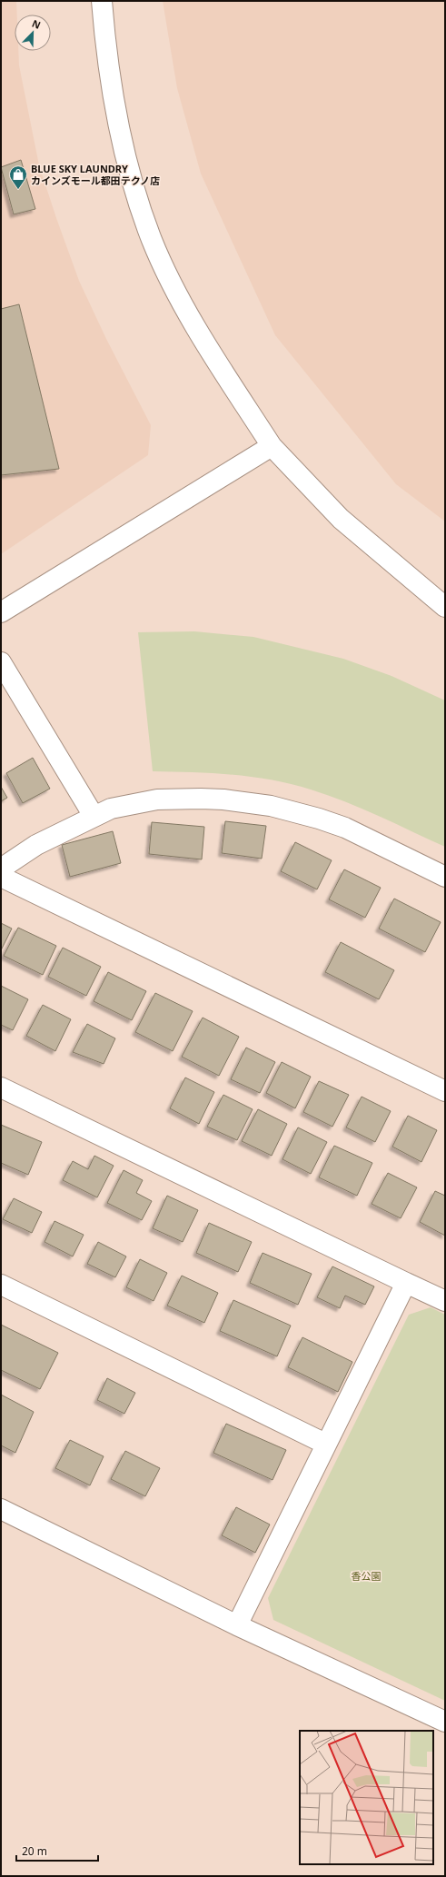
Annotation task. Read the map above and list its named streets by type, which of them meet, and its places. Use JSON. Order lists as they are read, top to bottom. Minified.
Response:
{"parks":["香公園"],"places":{"shop":["BLUE SKY LAUNDRY カインズモール都田テクノ店"]},"scale_bar":"20 m","north":"top right"}
